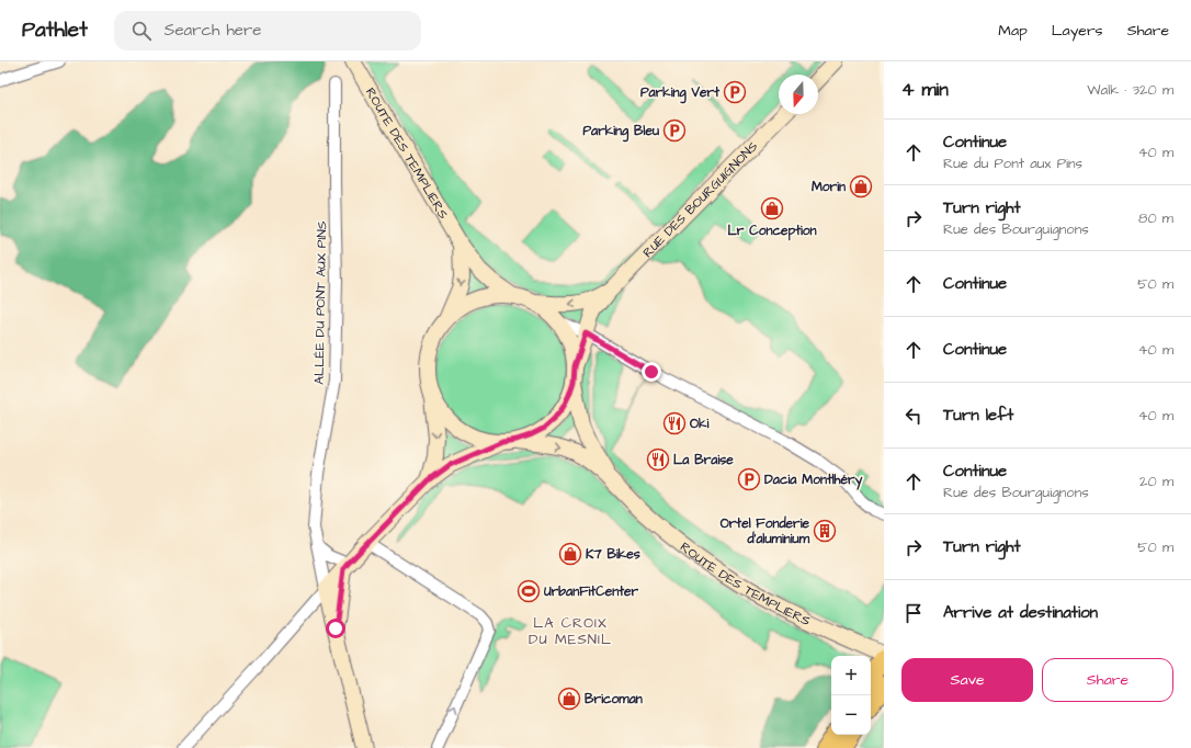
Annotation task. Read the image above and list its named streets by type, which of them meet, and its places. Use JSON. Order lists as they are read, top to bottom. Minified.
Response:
{"streets":{"main road":["ROUTE DES TEMPLIERS","RUE DES BOURGUIGNONS"],"street":["ALLÉE DU PONT AUX PINS"]},"crossings":[["ROUTE DES TEMPLIERS","RUE DES BOURGUIGNONS"]],"districts":["LA CROIX DU MESNIL"],"places":{"parking":["Parking Vert","Parking Bleu","Dacia Montlhéry"],"shop":["Morin","Lr Conception","K7 Bikes","Bricoman"],"restaurant":["Oki","La Braise"],"building":["Ortel Fonderie d'aluminium"],"sports":["UrbanFitCenter"]},"north":"bottom","page":{"header":"Pathlet","search":"Search here","nav":["Map","Layers","Share"],"heading":["4 min","Walk · 320 m"],"list":[["Continue","Rue du Pont aux Pins","40 m"],["Turn right","Rue des Bourguignons","80 m"],["Continue","50 m"],["Continue","40 m"],["Turn left","40 m"],["Continue","Rue des Bourguignons","20 m"],["Turn right","50 m"],"Arrive at destination"],"buttons":["Save","Share"],"map_buttons":["+","−"]}}
